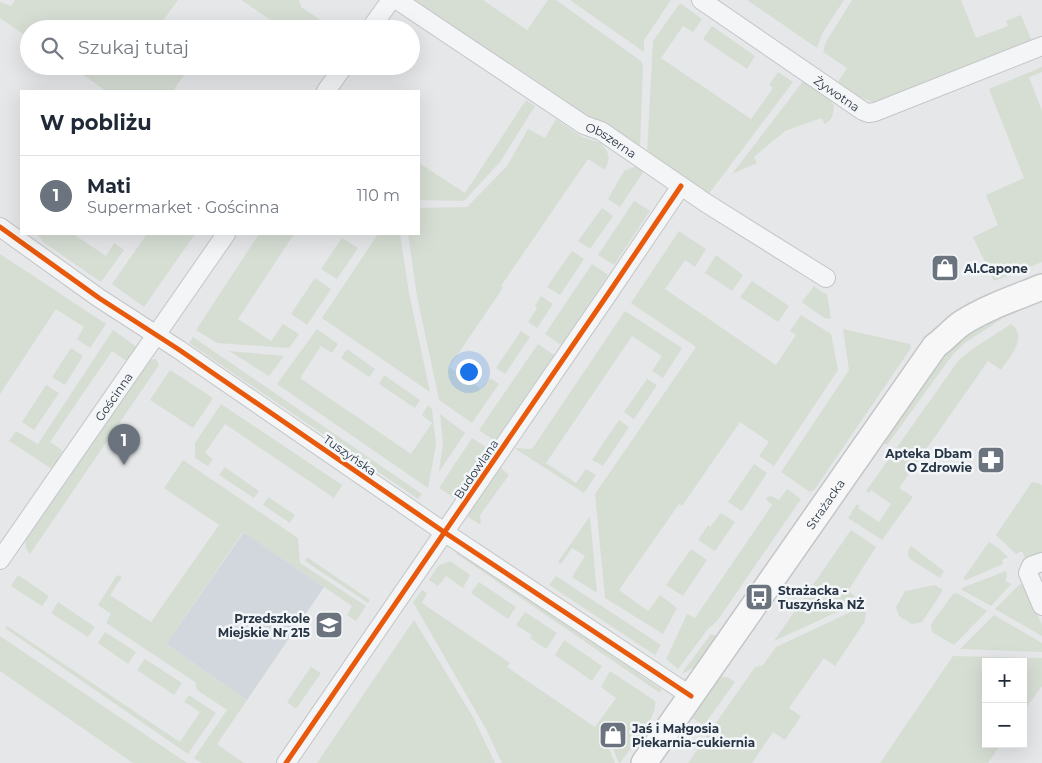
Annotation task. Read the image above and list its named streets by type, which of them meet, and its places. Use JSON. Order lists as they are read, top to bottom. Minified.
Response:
{"streets":{"street":["Żywotna","Obszerna","Gościnna","Tuszyńska","Budowlana","Strażacka"]},"crossings":[["Obszerna","Budowlana"],["Gościnna","Tuszyńska"],["Tuszyńska","Budowlana"],["Tuszyńska","Strażacka"]],"places":{"shop":["Al.Capone","Jaś i Małgosia Piekarnia-cukiernia"],"pharmacy":["Apteka Dbam O Zdrowie"],"bus stop":["Strażacka - Tuszyńska NŻ"],"school or university":["Przedszkole Miejskie Nr 215"]},"page":{"search":"Szukaj tutaj","heading":"W pobliżu","list":[{"mark":"1","name":"Mati","note":"Supermarket · Gościnna","value":"110 m"}],"pins":"1","map_buttons":["+","−"]}}
